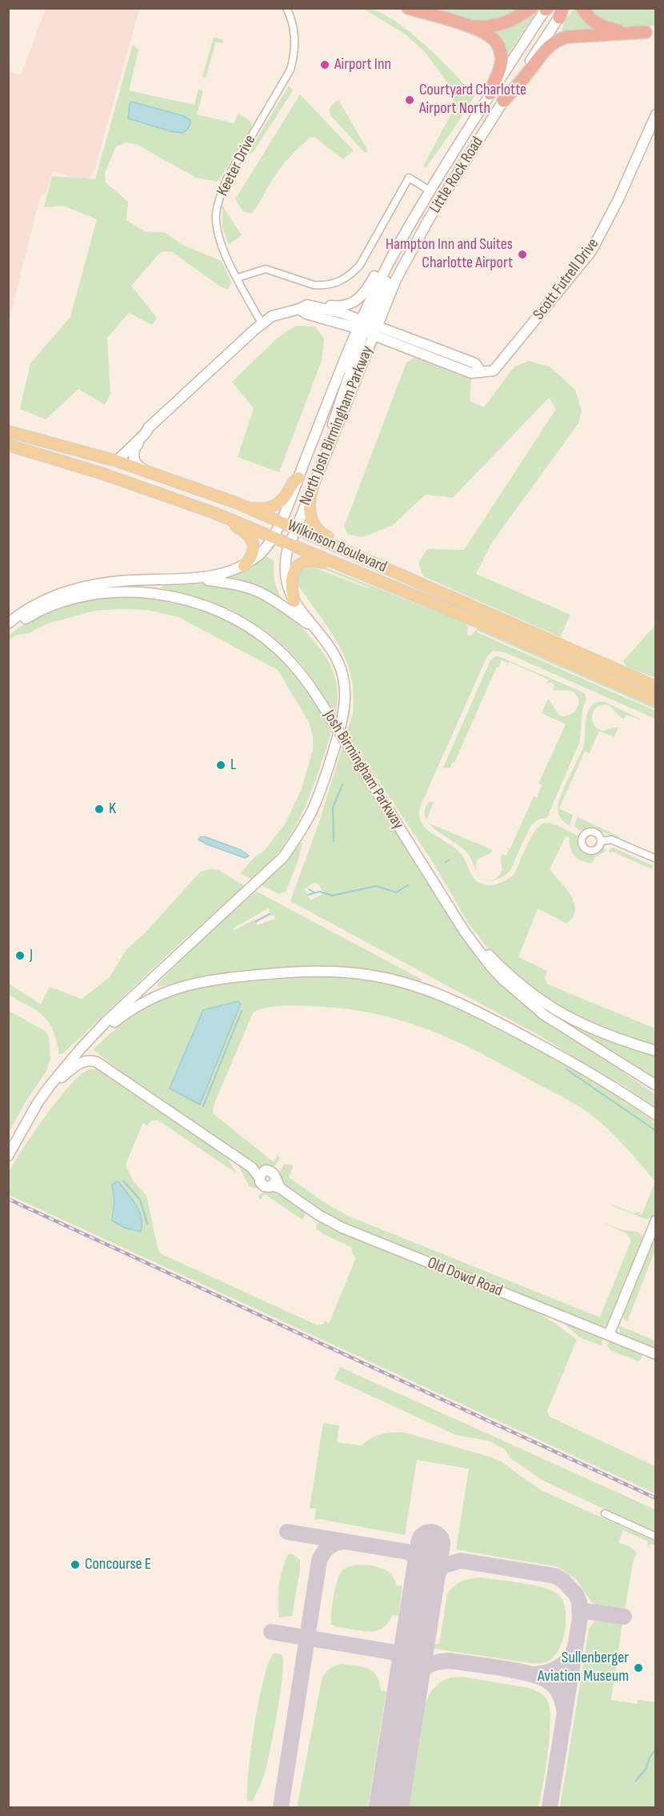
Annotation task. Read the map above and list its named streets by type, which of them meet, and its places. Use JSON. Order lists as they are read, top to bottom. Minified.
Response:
{"streets":{"main road":["Little Rock Road","Scott Futrell Drive","North Josh Birmingham Parkway","Wilkinson Boulevard","Josh Birmingham Parkway","Old Dowd Road"],"street":["Keeter Drive"]},"crossings":[["Little Rock Road","Scott Futrell Drive"],["Little Rock Road","North Josh Birmingham Parkway"],["Scott Futrell Drive","North Josh Birmingham Parkway"],["North Josh Birmingham Parkway","Wilkinson Boulevard"]],"places":["Airport Inn","Courtyard Charlotte Airport North","Hampton Inn and Suites Charlotte Airport","L","K","J","Concourse E","Sullenberger Aviation Museum"]}
